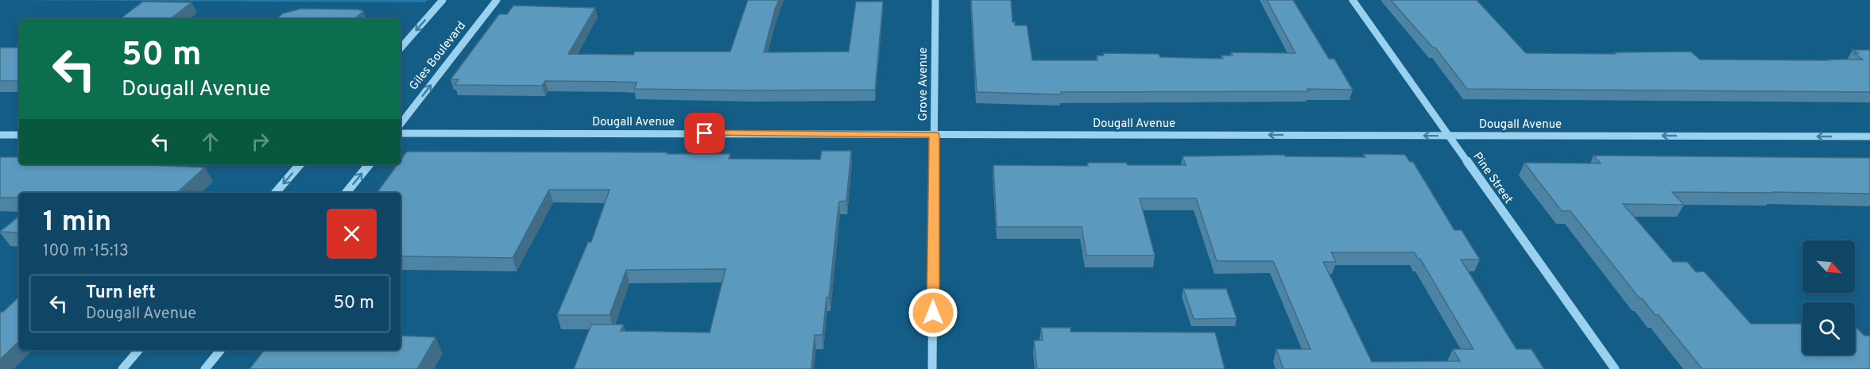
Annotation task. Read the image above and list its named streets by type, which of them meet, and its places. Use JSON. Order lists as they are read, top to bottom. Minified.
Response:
{"streets":{"street":["Giles Boulevard","Grove Avenue","Dougall Avenue","Pine Street"]},"crossings":[["Grove Avenue","Dougall Avenue"],["Dougall Avenue","Pine Street"]],"one_way":["Dougall Avenue"],"north":"bottom right","page":{"turn":["50 m","Dougall Avenue"],"heading":["1 min","100 m · 15:13"],"list":[{"name":"Turn left","note":"Dougall Avenue","value":"50 m"}]}}
